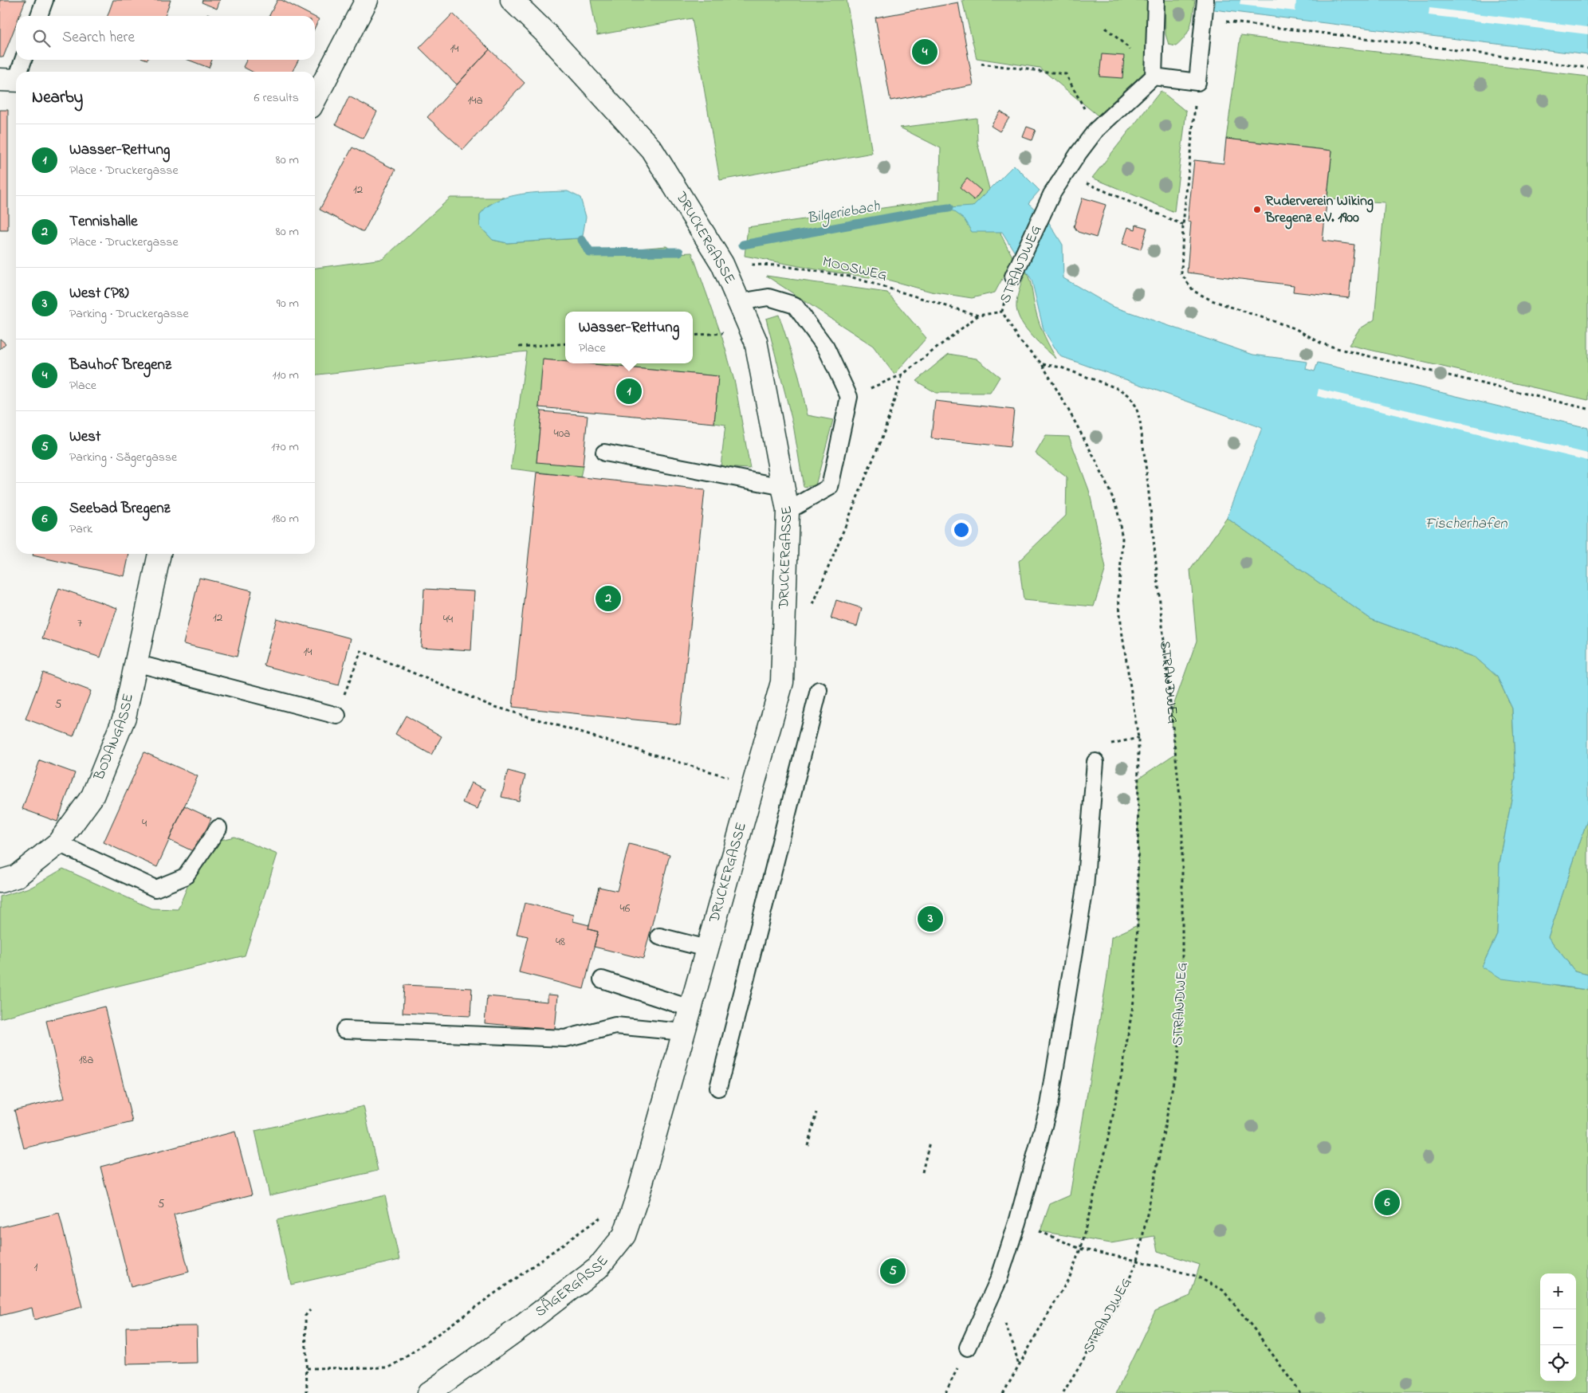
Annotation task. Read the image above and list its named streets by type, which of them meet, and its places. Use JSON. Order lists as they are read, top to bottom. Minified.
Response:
{"streets":{"street":["DRUCKERGASSE","BODANGASSE","SÄGERGASSE"],"lane":["STRANDWEG"],"path":["MOOSWEG"]},"crossings":[["DRUCKERGASSE","MOOSWEG"],["DRUCKERGASSE","SÄGERGASSE"],["STRANDWEG","MOOSWEG"]],"water":["Bilgeriebach","Fischerhafen"],"places":["Ruderverein Wiking Bregenz e.V. 1900"],"house_numbers":["14","14a","12","40a","12","44","7","14","5","4","46","48","18a","5","1"],"page":{"search":"Search here","pins":["4","1","2","3","6","5"],"heading":["Nearby","6 results"],"list":[{"mark":"1","name":"Wasser-Rettung","note":"Place · Druckergasse","value":"80 m"},{"mark":"2","name":"Tennishalle","note":"Place · Druckergasse","value":"80 m"},{"mark":"3","name":"West (P8)","note":"Parking · Druckergasse","value":"90 m"},{"mark":"4","name":"Bauhof Bregenz","note":"Place","value":"110 m"},{"mark":"5","name":"West","note":"Parking · Sägergasse","value":"170 m"},{"mark":"6","name":"Seebad Bregenz","note":"Park","value":"180 m"}],"popup":["Wasser-Rettung","Place"],"map_buttons":["+","−"]}}
